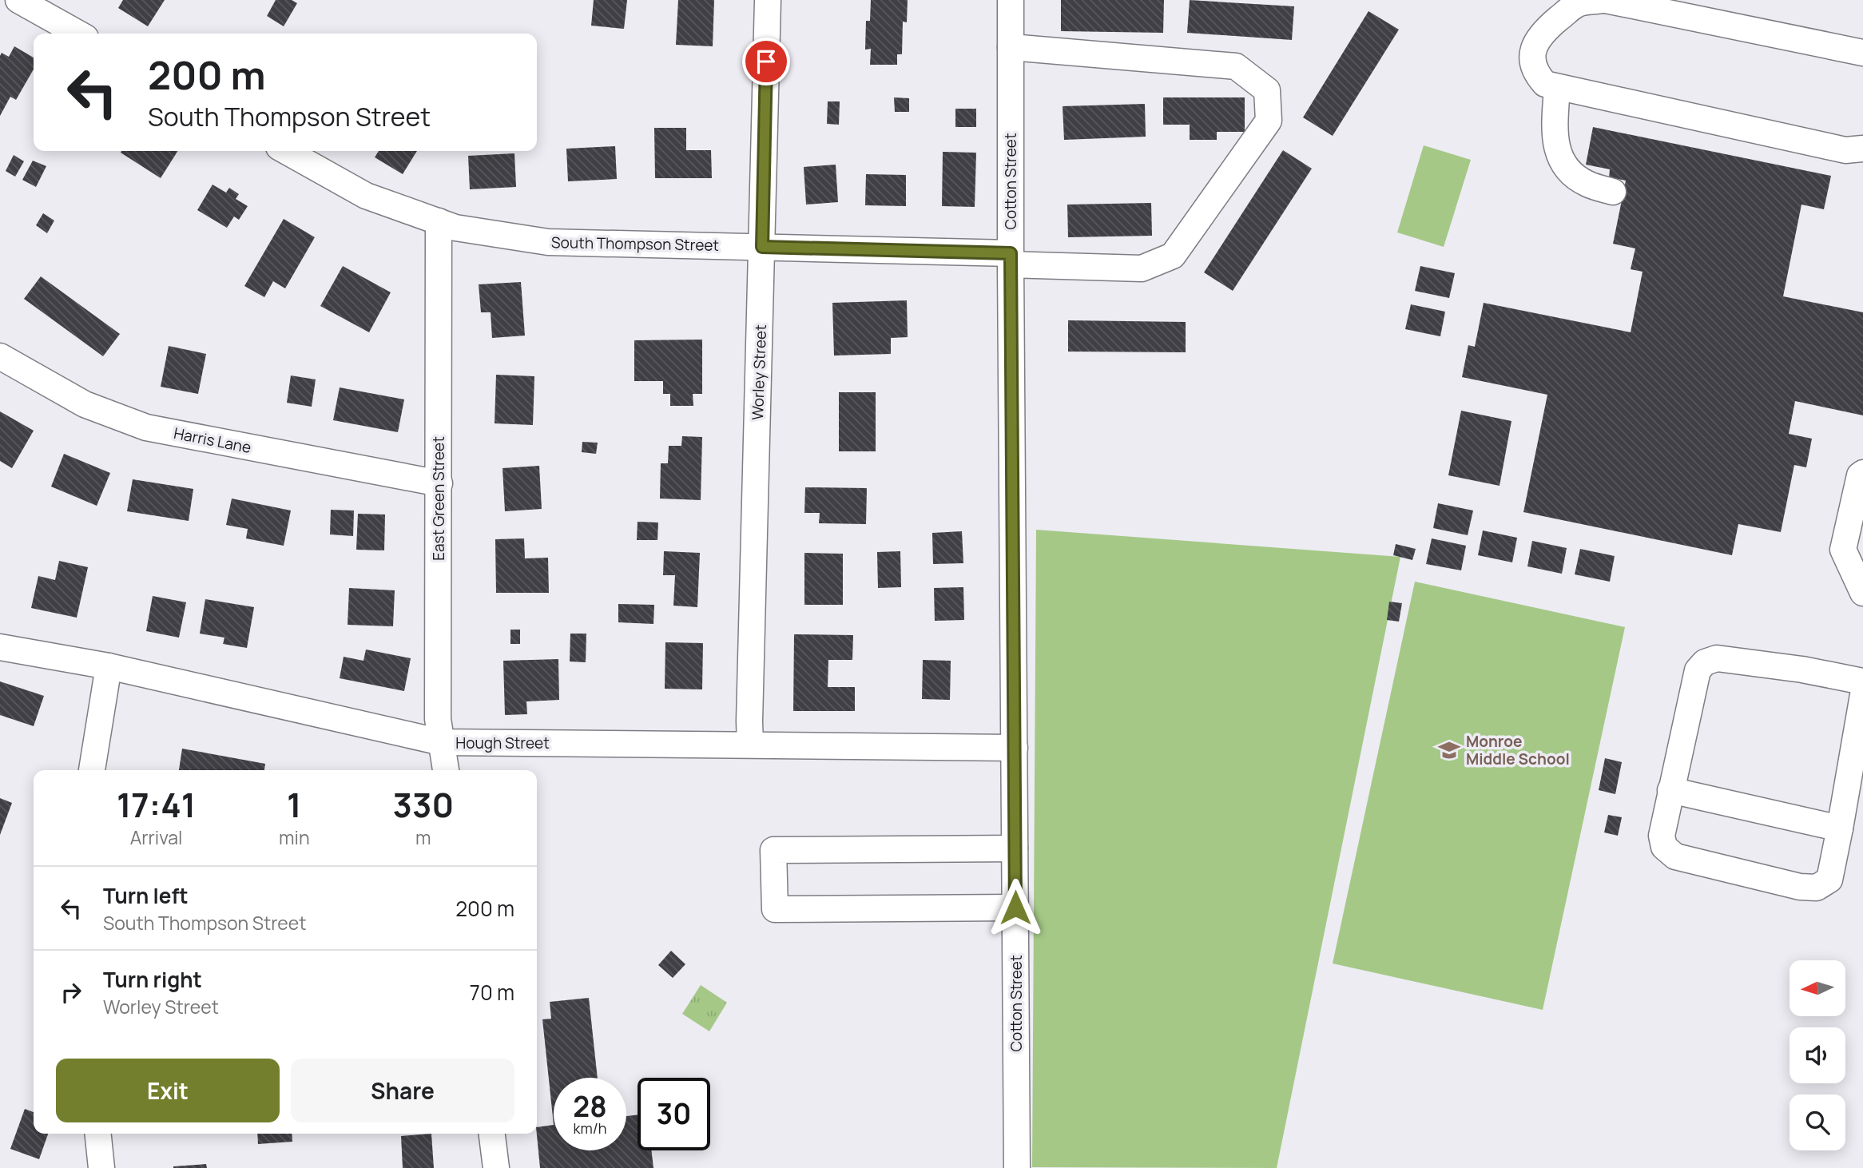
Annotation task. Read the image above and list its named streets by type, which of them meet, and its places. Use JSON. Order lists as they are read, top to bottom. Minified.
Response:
{"streets":{"street":["Cotton Street","South Thompson Street","Worley Street","Harris Lane","East Green Street","Hough Street"]},"crossings":[["Cotton Street","South Thompson Street"],["Cotton Street","Hough Street"],["South Thompson Street","Worley Street"],["South Thompson Street","East Green Street"],["Worley Street","Hough Street"],["Harris Lane","East Green Street"],["East Green Street","Hough Street"]],"places":{"school or university":["Monroe Middle School"]},"north":"left","page":{"turn":["200 m","South Thompson Street"],"eta":["17:41","Arrival","1","min","330","m"],"list":[{"name":"Turn left","note":"South Thompson Street","value":"200 m"},{"name":"Turn right","note":"Worley Street","value":"70 m"}],"buttons":["Exit","Share"],"speed":"28 km/h","limit":"30"}}
